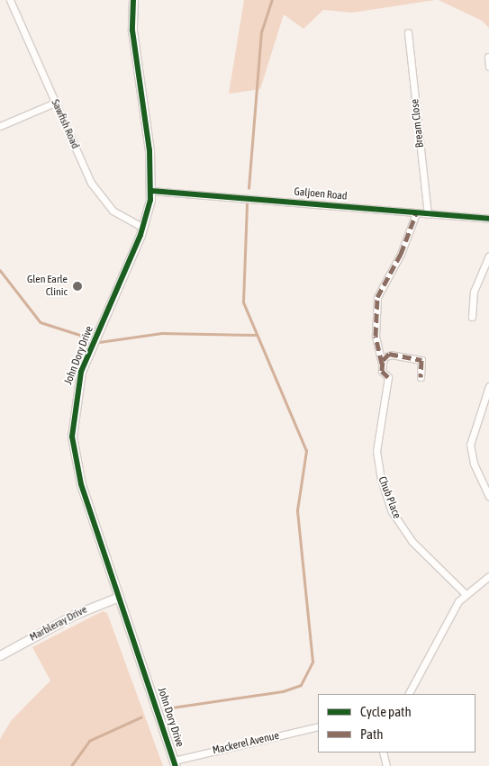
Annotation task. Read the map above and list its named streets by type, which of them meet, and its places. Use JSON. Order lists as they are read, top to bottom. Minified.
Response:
{"streets":{"street":["Bream Close","Sawfish Road","Galjoen Road","John Dory Drive","Chub Place","Marbleray Drive","Mackerel Avenue"]},"crossings":[["Bream Close","Galjoen Road"],["Sawfish Road","John Dory Drive"],["Galjoen Road","John Dory Drive"],["John Dory Drive","Marbleray Drive"],["John Dory Drive","Mackerel Avenue"]],"places":["Glen Earle Clinic"],"legend":["Cycle path","Path"]}
